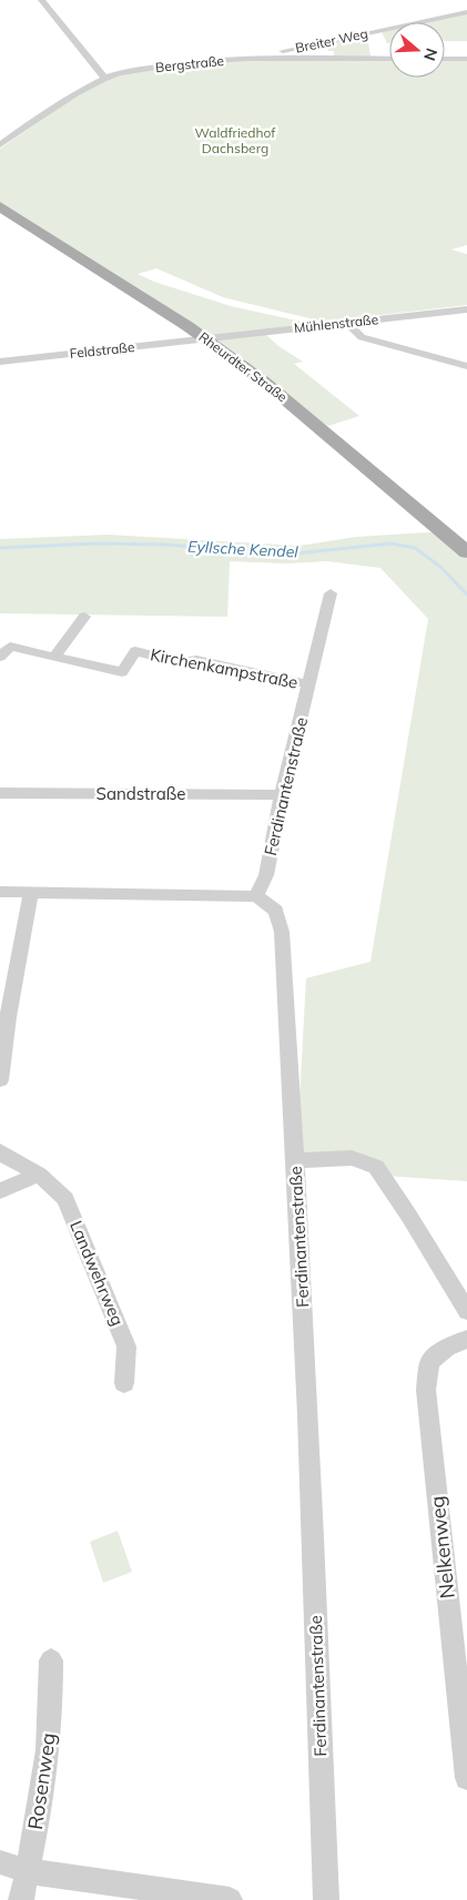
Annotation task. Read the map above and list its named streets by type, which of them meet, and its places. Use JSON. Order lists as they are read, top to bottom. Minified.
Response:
{"streets":{"main road":["Rheurdter Straße"],"street":["Breiter Weg","Bergstraße","Mühlenstraße","Feldstraße","Kirchenkampstraße","Ferdinantenstraße","Sandstraße","Landwehrweg","Nelkenweg","Rosenweg"]},"crossings":[["Breiter Weg","Bergstraße"],["Mühlenstraße","Feldstraße"],["Mühlenstraße","Rheurdter Straße"],["Feldstraße","Rheurdter Straße"],["Kirchenkampstraße","Ferdinantenstraße"],["Ferdinantenstraße","Sandstraße"]],"water":["Eyllsche Kendel"],"parks":["Waldfriedhof Dachsberg"],"north":"right"}
